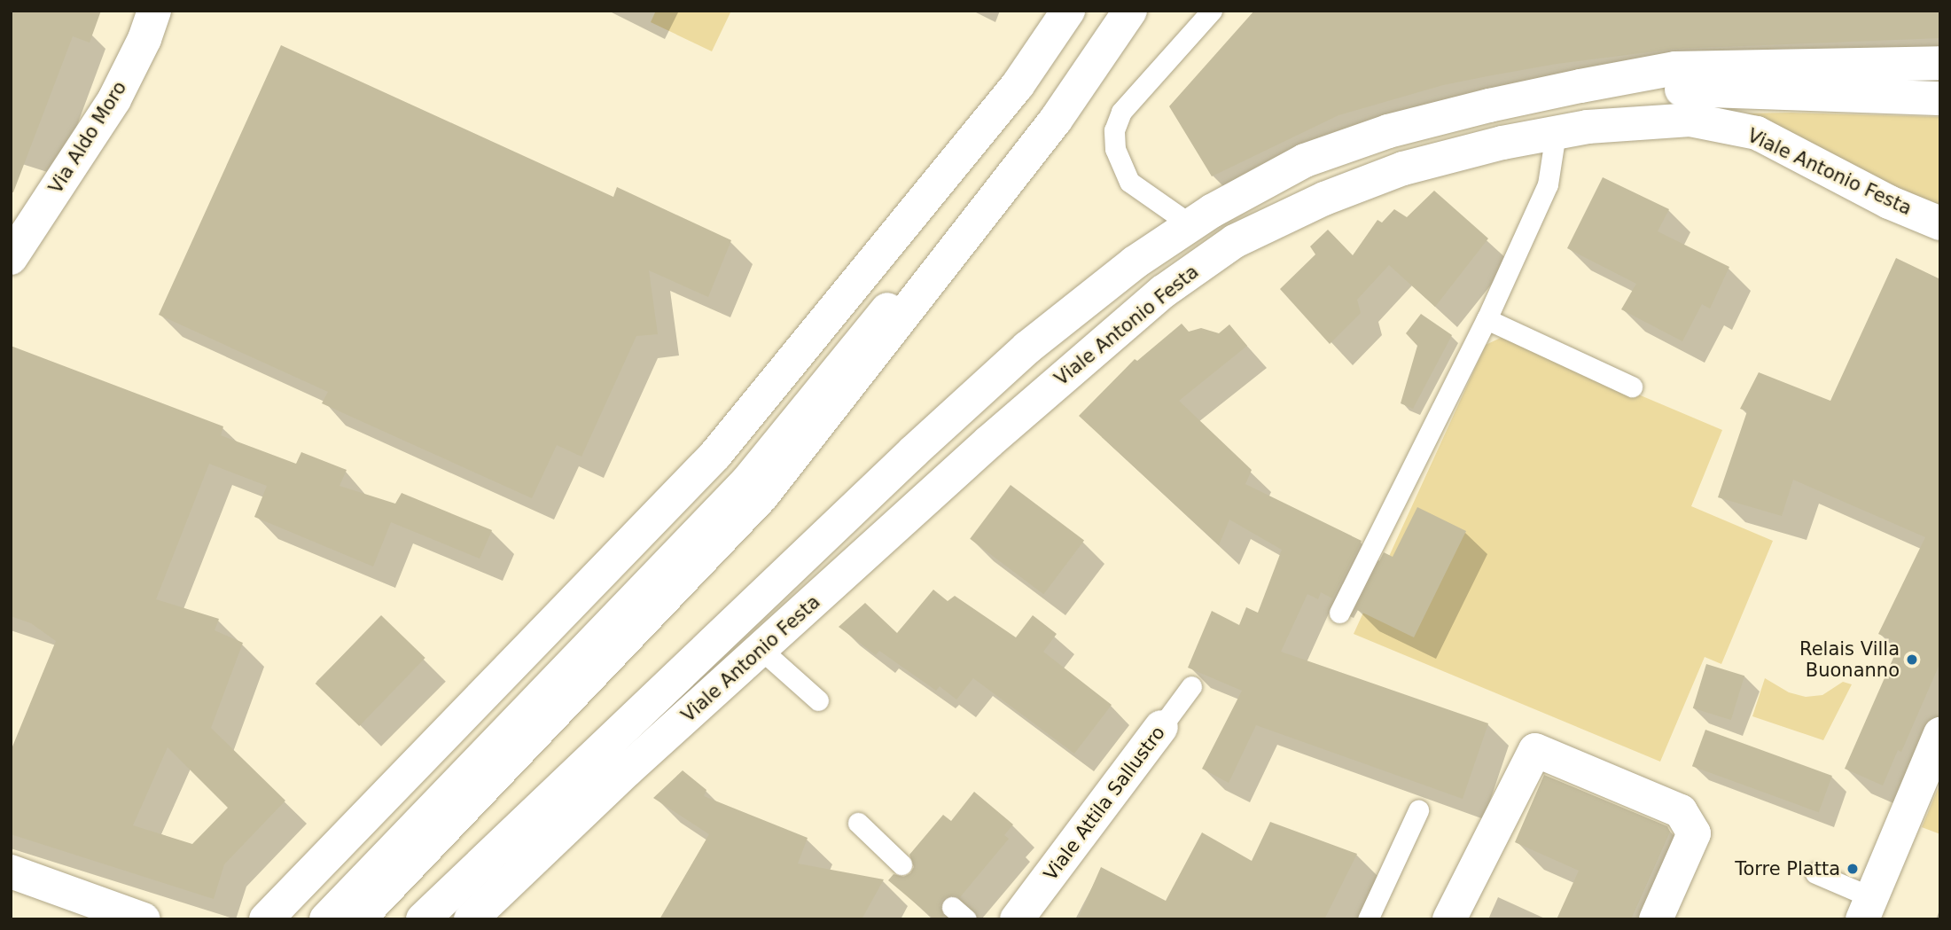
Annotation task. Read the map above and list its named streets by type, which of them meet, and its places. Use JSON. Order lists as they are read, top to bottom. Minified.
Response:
{"streets":{"main road":["Via Aldo Moro","Viale Antonio Festa","Viale Attila Sallustro"]},"places":["Relais Villa Buonanno","Torre Platta"]}
